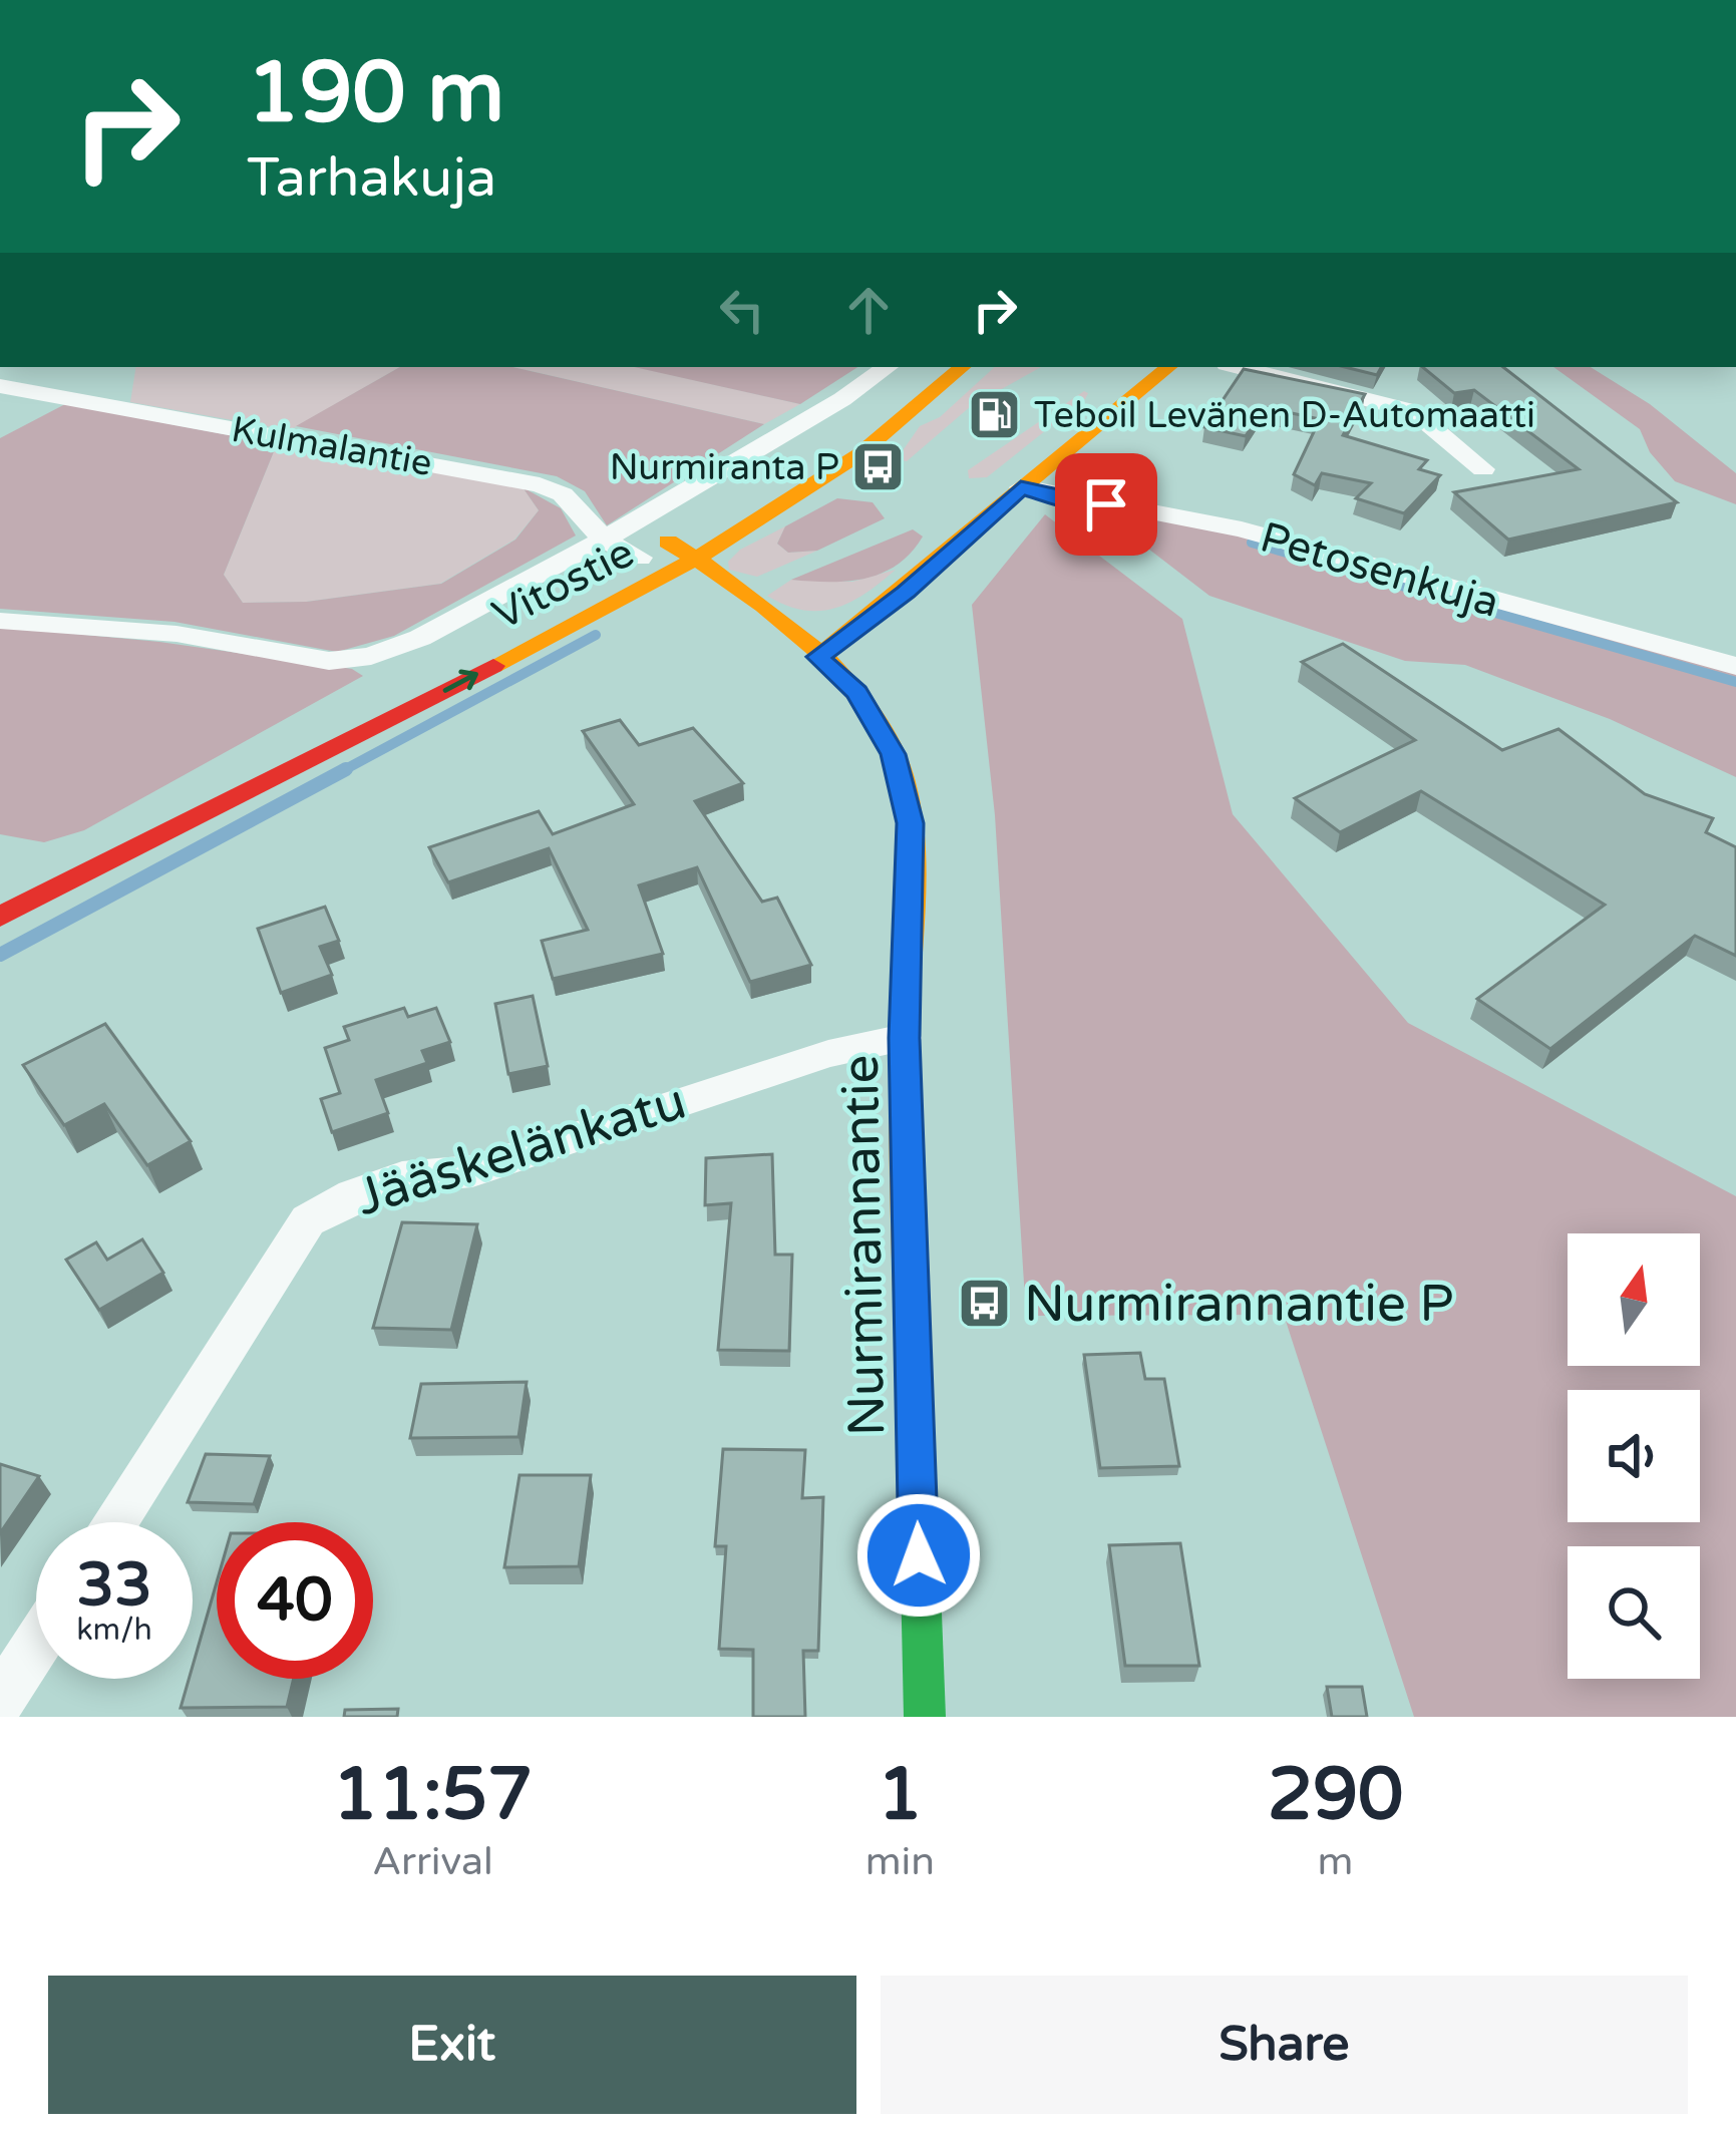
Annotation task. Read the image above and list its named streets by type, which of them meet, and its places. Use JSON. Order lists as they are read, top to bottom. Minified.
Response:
{"streets":{"main road":["Vitostie","Nurmirannantie"],"street":["Kulmalantie","Petosenkuja","Jääskelänkatu"]},"crossings":[["Kulmalantie","Vitostie"],["Vitostie","Nurmirannantie"],["Jääskelänkatu","Nurmirannantie"]],"places":{"fuel station":["Teboil Levänen D-Automaatti"],"bus stop":["Nurmiranta P","Nurmirannantie P"]},"north":"top","page":{"turn":["190 m","Tarhakuja"],"speed":"33 km/h","limit":"40","eta":["11:57","Arrival","1","min","290","m"],"buttons":["Exit","Share"]}}
